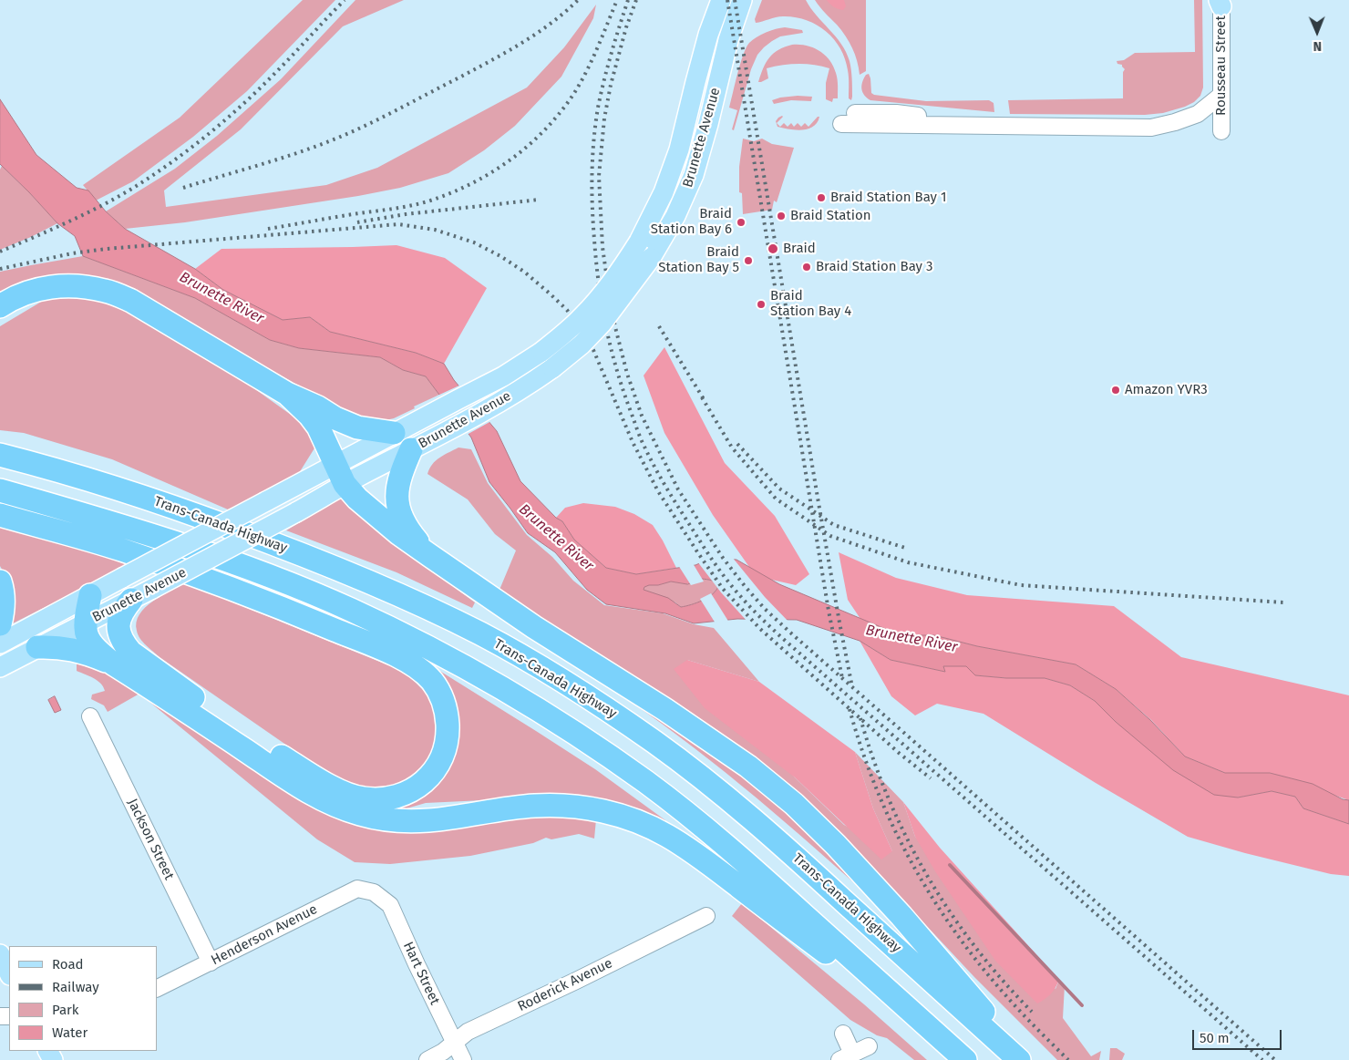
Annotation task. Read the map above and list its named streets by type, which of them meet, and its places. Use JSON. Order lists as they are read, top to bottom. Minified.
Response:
{"streets":{"highway":["Trans-Canada Highway"],"main road":["Brunette Avenue"],"street":["Rousseau Street","Jackson Street","Henderson Avenue","Hart Street","Roderick Avenue"]},"crossings":[["Jackson Street","Henderson Avenue"],["Henderson Avenue","Hart Street"],["Hart Street","Roderick Avenue"]],"water":["Brunette River"],"places":["Braid Station Bay 1","Braid Station","Braid Station Bay 6","Braid","Braid Station Bay 5","Braid Station Bay 3","Braid Station Bay 4","Amazon YVR3"],"legend":["Road","Railway","Park","Water"],"scale_bar":"50 m","north":"bottom"}
